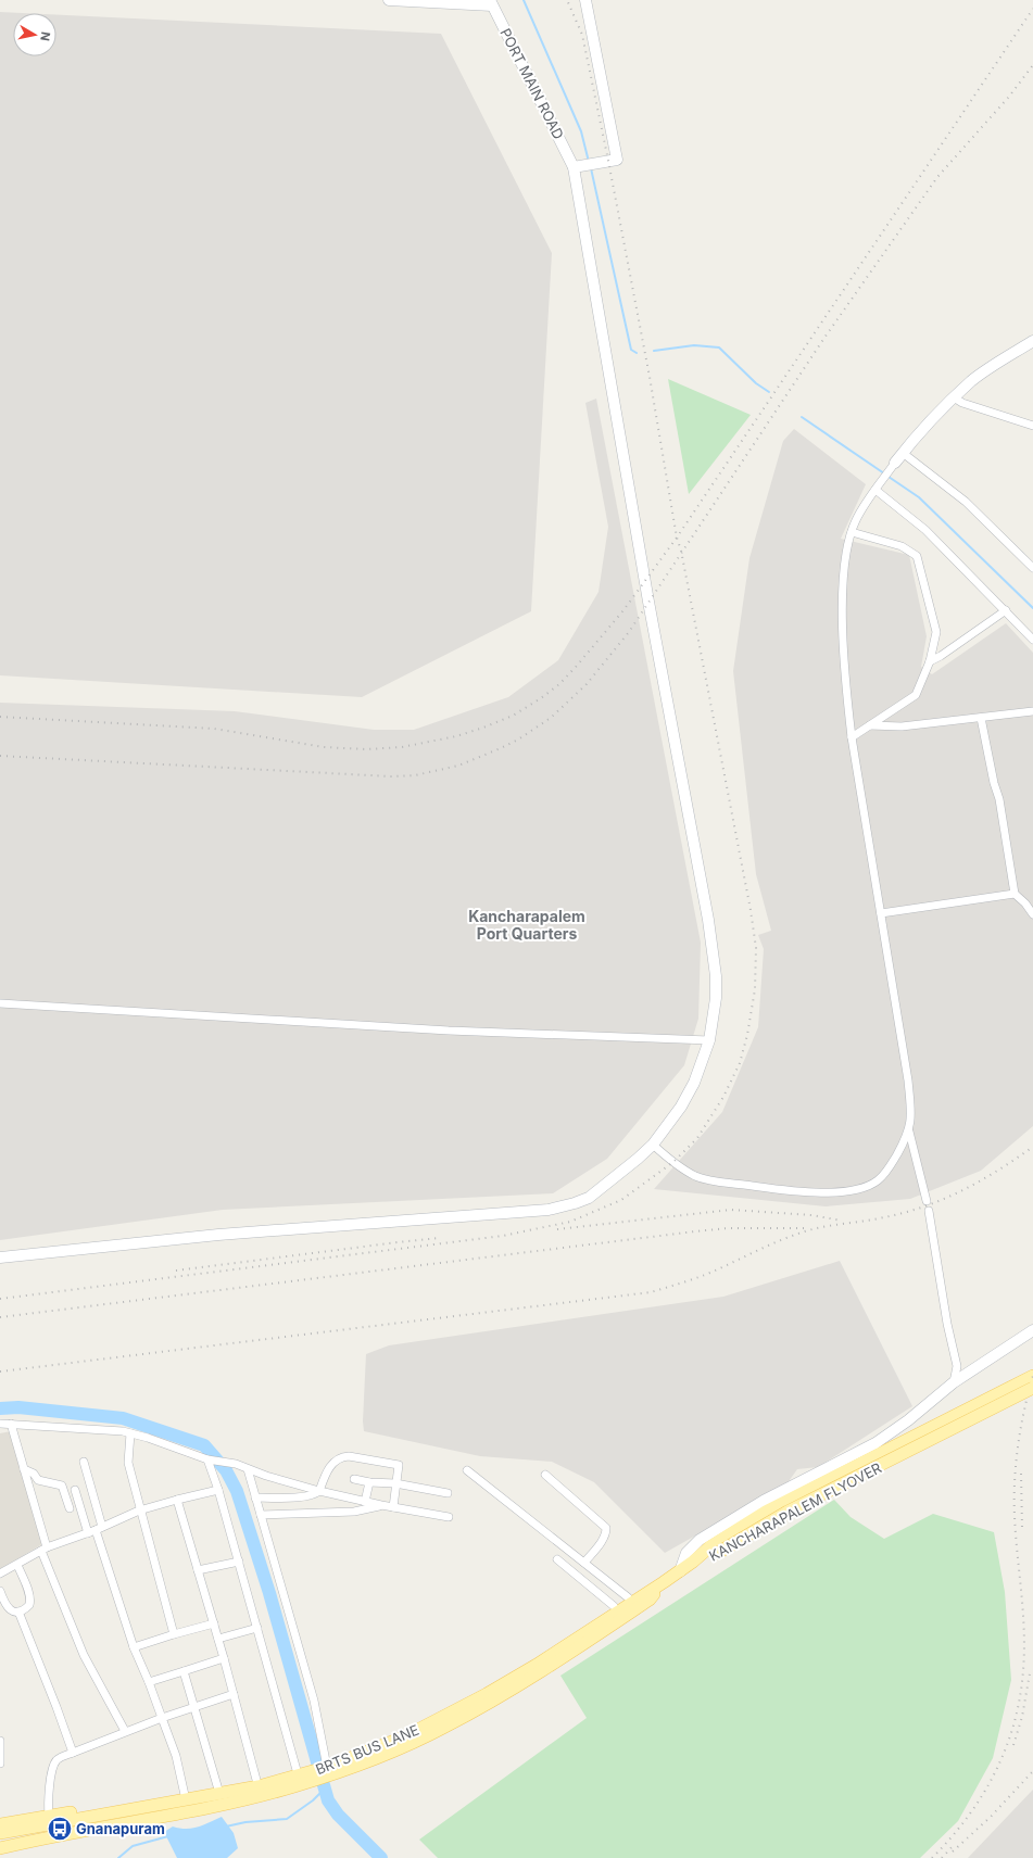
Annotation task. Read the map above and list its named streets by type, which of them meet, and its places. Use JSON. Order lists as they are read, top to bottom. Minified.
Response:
{"streets":{"main road":["KANCHARAPALEM FLYOVER","BRTS BUS LANE"],"street":["PORT MAIN ROAD"]},"crossings":[["KANCHARAPALEM FLYOVER","BRTS BUS LANE"]],"districts":["Kancharapalem Port Quarters"],"places":{"bus stop":["Gnanapuram"]},"north":"right"}
